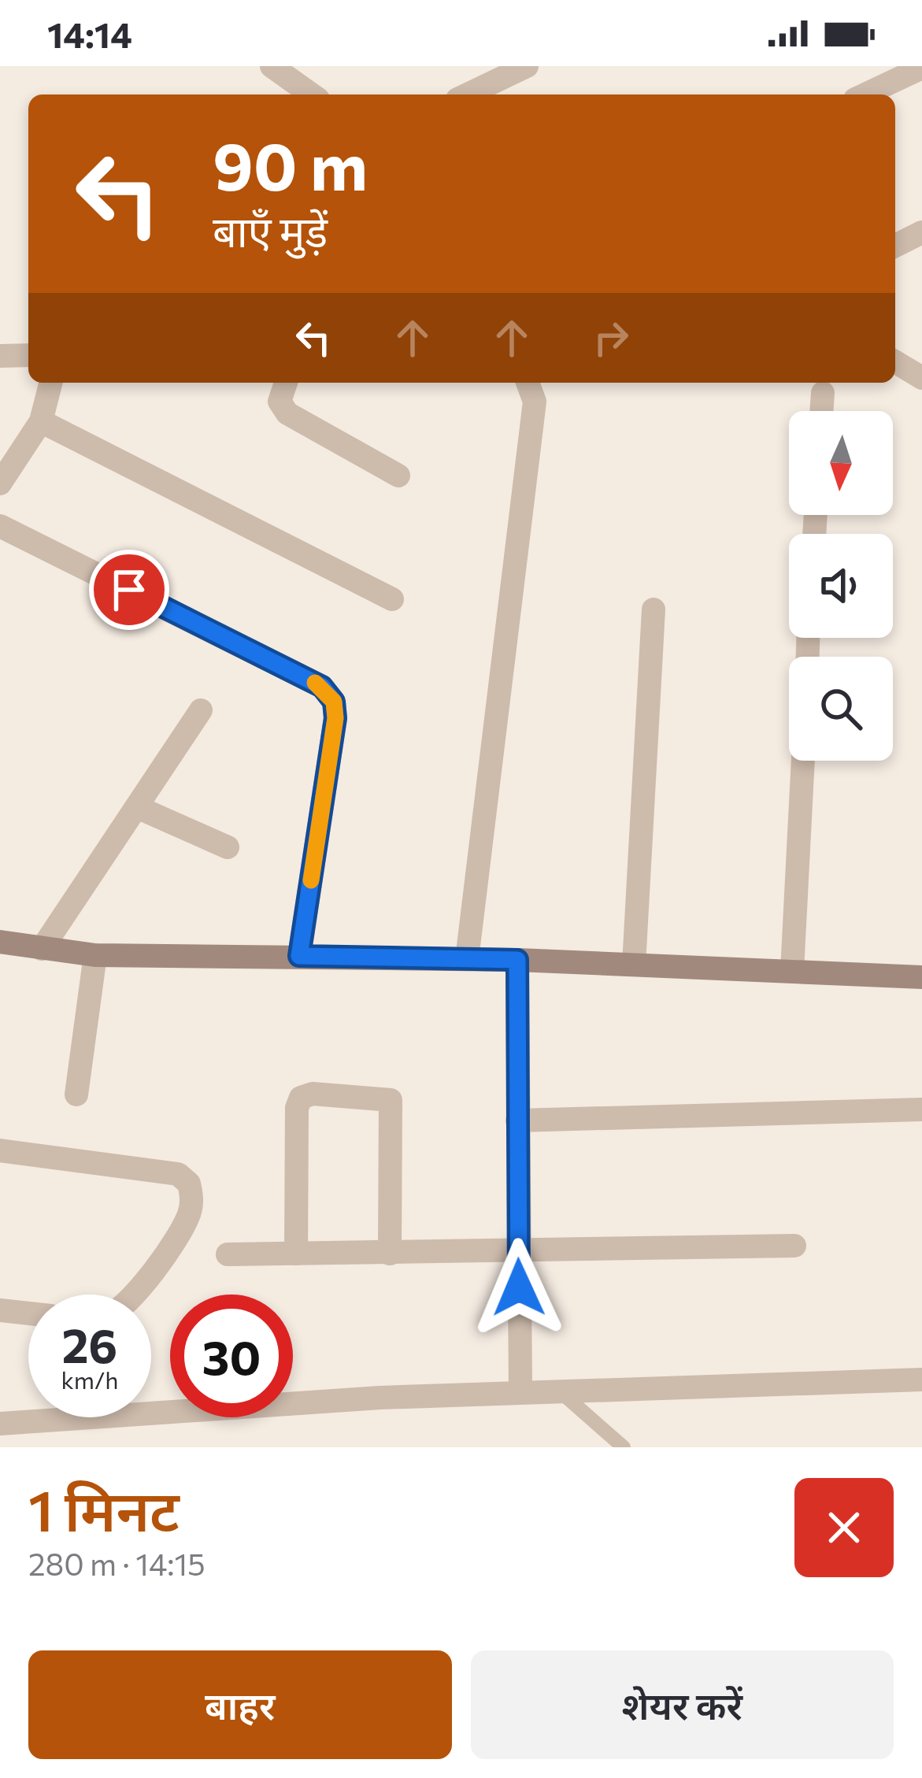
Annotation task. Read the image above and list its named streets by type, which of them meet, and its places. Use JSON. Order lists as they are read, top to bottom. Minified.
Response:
{"north":"bottom","page":{"status":"14:14","turn":["90 m","बाएँ मुड़ें"],"speed":"26 km/h","limit":"30","heading":["1 मिनट","280 m · 14:15"],"buttons":["बाहर","शेयर करें"]}}
